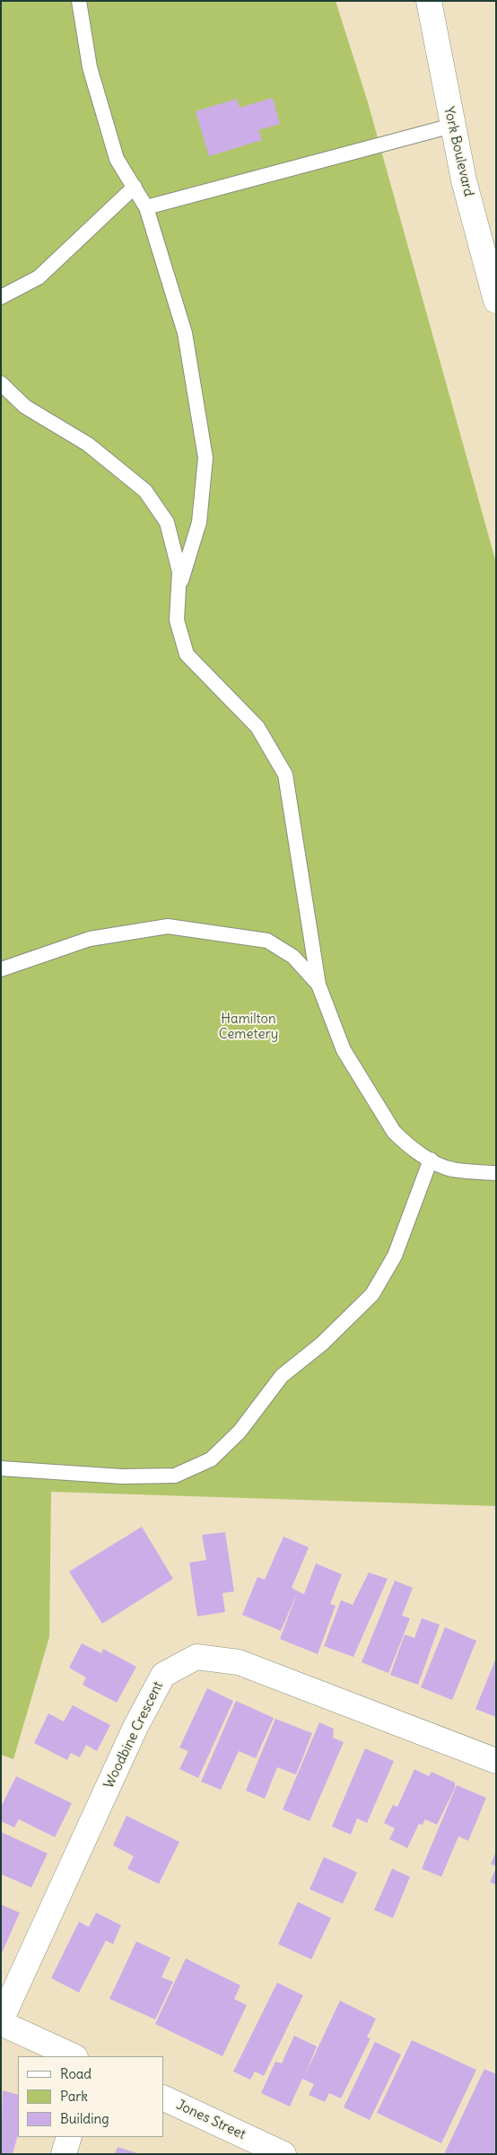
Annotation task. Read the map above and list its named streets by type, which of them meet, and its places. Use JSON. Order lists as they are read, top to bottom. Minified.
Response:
{"streets":{"street":["York Boulevard","Woodbine Crescent","Jones Street"]},"parks":["Hamilton Cemetery"],"legend":["Road","Park","Building"]}
